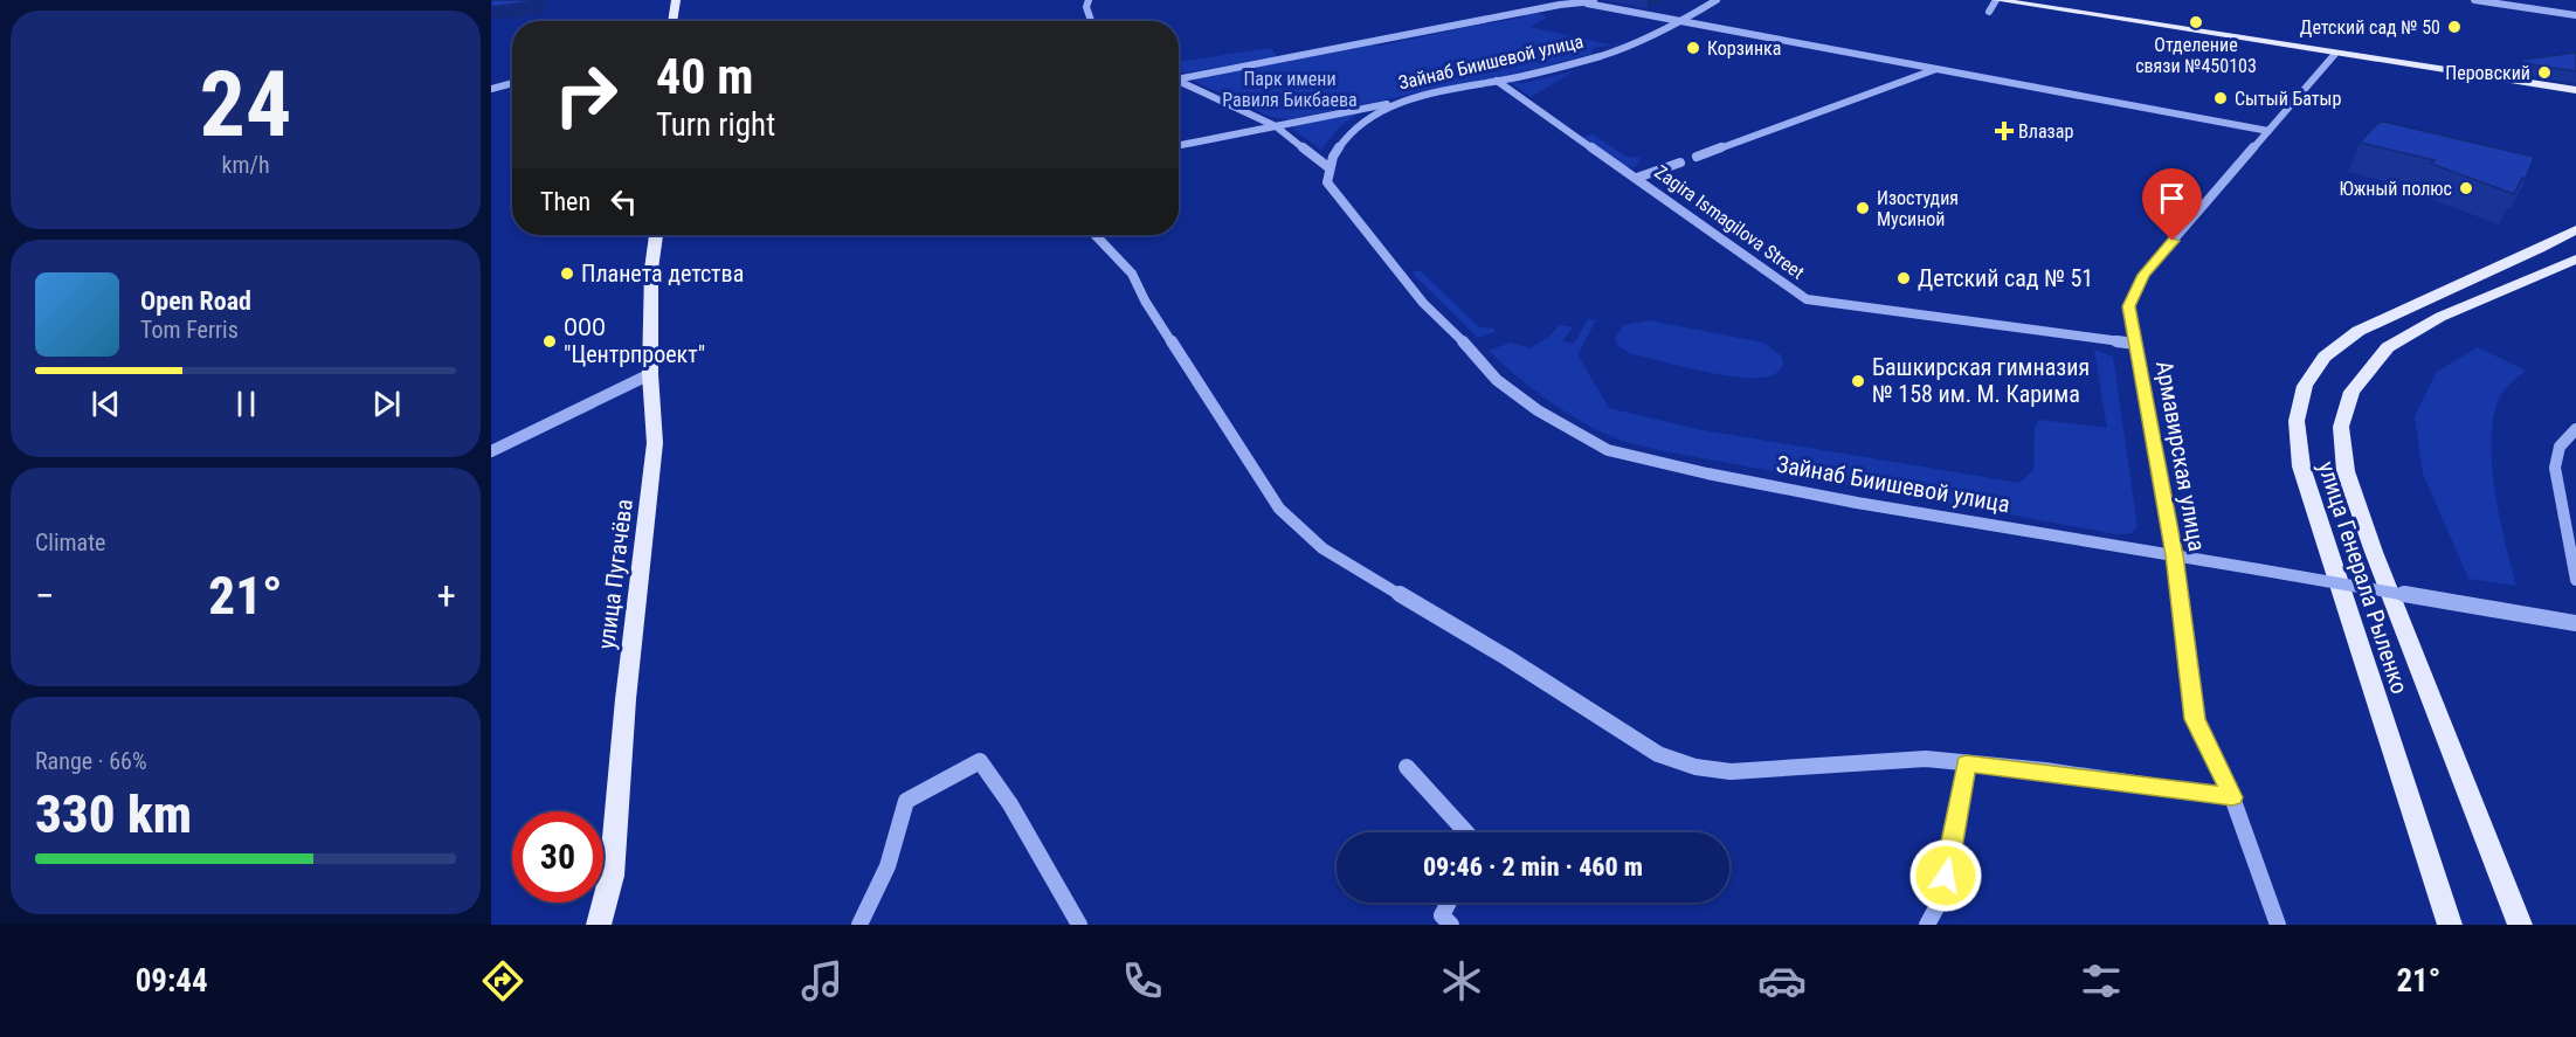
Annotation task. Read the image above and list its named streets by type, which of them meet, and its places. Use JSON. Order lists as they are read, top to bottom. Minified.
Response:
{"streets":{"main road":["улица Пугачёва","улица Генерала Рыленко"],"street":["Зайнаб Биишевой улица","Zagira Ismagilova Street","Армавирская улица"]},"crossings":[["Зайнаб Биишевой улица","Zagira Ismagilova Street"],["Зайнаб Биишевой улица","Армавирская улица"],["Zagira Ismagilova Street","Армавирская улица"]],"parks":["Парк имени Равиля Бикбаева"],"places":{"other":["Отделение связи №450103","Детский сад № 50","Корзинка","Перовский","Сытый Батыр","Южный полюс","Изостудия Мусиной","Планета детства","Детский сад № 51","ООО \"Центрпроект\"","Башкирская гимназия № 158 им. М. Карима"],"health":["Влазар"]},"page":{"tile":[["24","km/h"],"Climate",["Range · 66%","330 km"]],"turn":["40 m","Turn right"],"then":"Then","song":["Open Road","Tom Ferris"],"heat":["−","21°","+"],"limit":"30","trip":"09:46 · 2 min · 460 m","tabs":["09:44","21°"]}}
